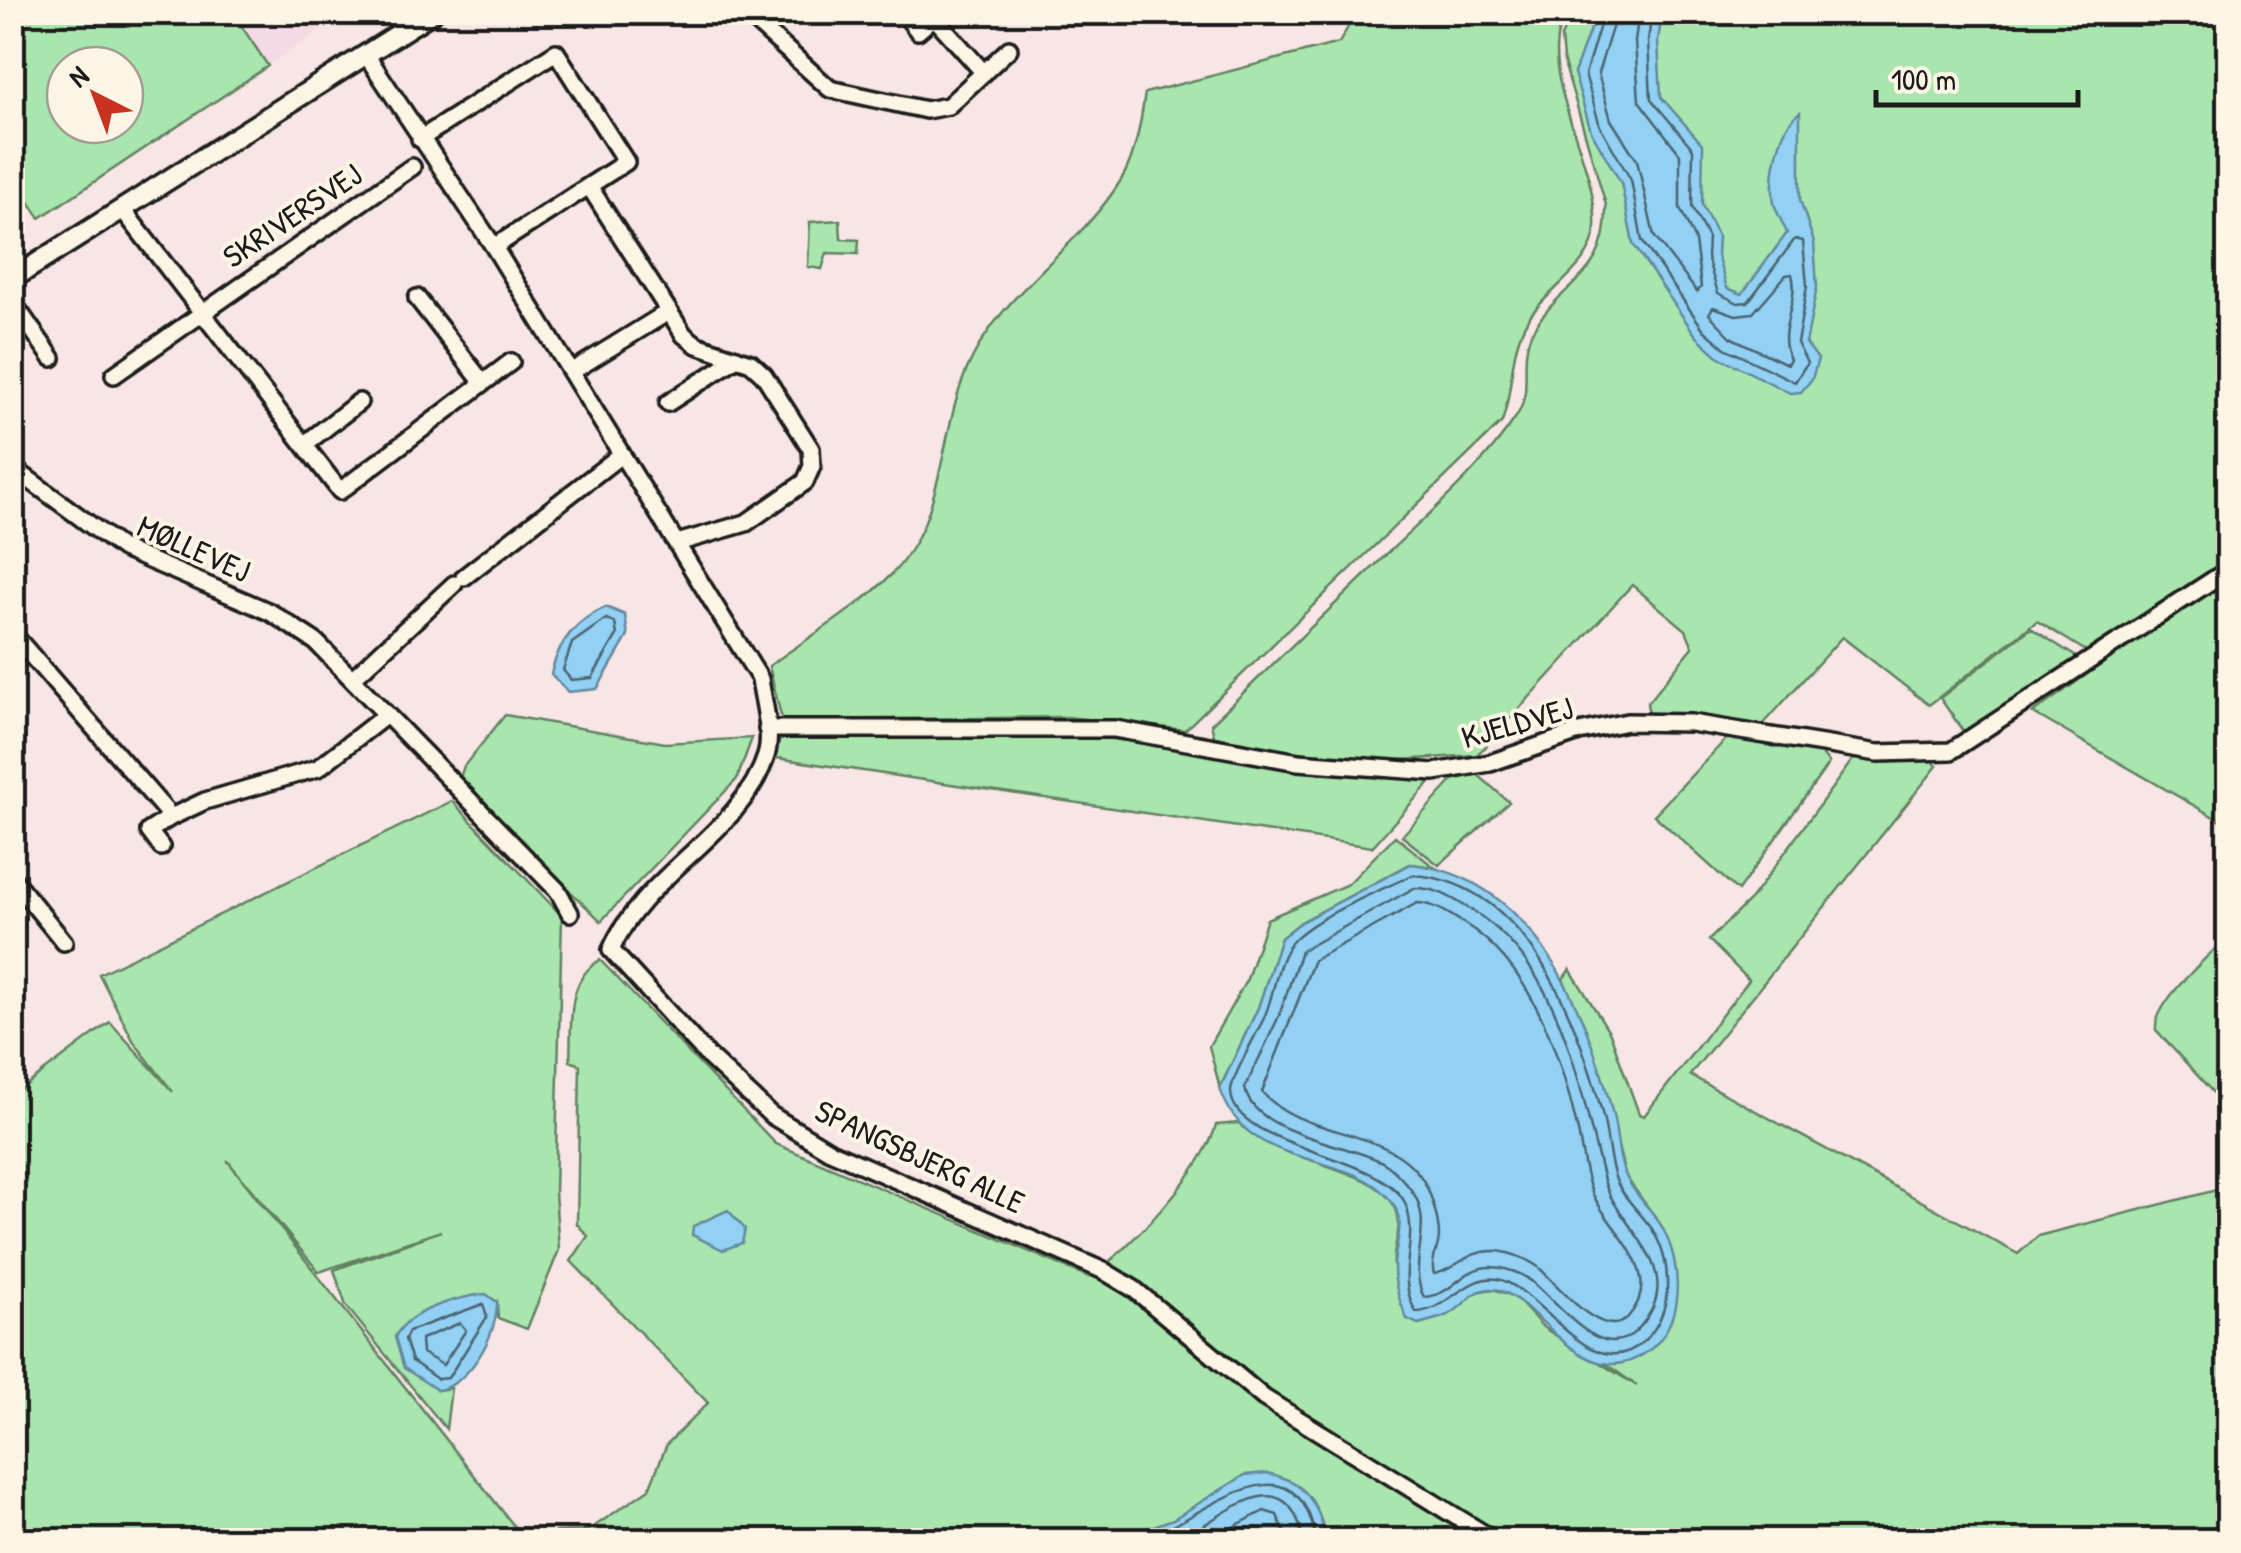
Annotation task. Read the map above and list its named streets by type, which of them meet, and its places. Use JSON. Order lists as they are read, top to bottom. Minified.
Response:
{"streets":{"street":["SKRIVERSVEJ","MØLLEVEJ","KJELDVEJ","SPANGSBJERG ALLE"]},"crossings":[["KJELDVEJ","SPANGSBJERG ALLE"]],"scale_bar":"100 m","north":"top left"}
